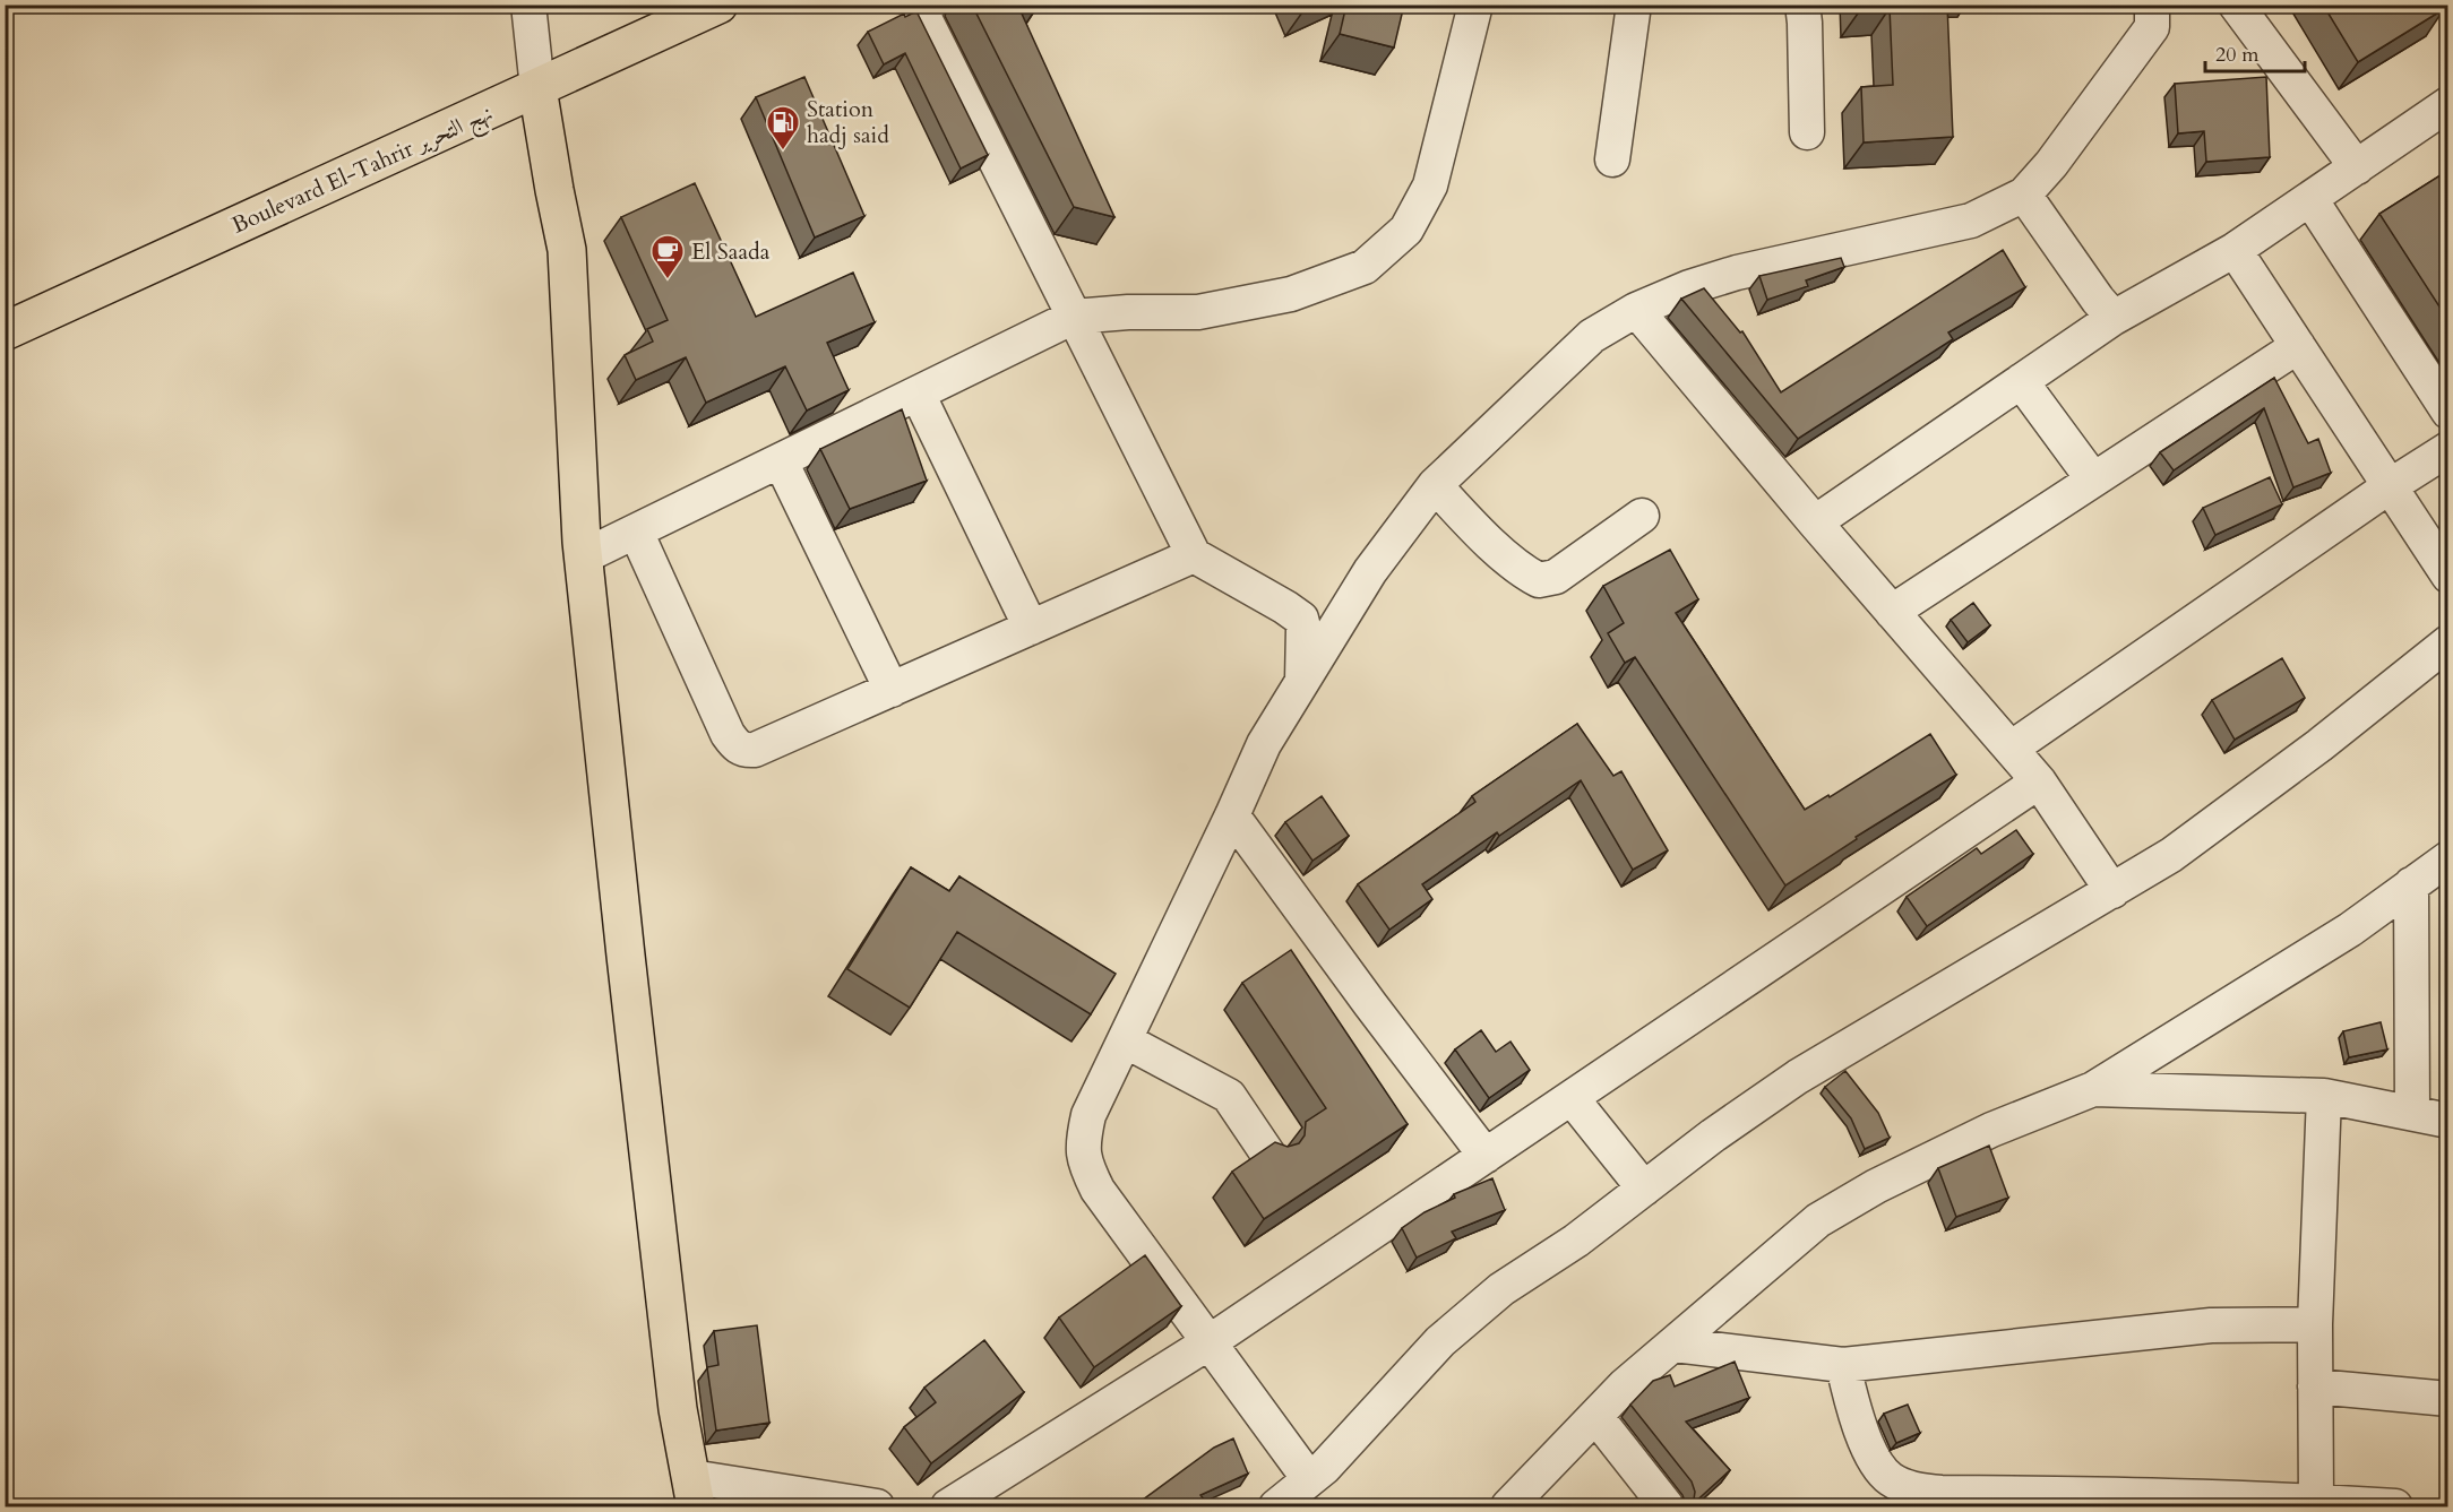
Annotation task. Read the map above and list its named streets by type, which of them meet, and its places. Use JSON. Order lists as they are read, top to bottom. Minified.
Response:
{"streets":{"main road":["Boulevard El-Tahrir نهج التحرير"]},"places":{"fuel station":["Station hadj said"],"cafe":["El Saada"]},"scale_bar":"20 m"}
